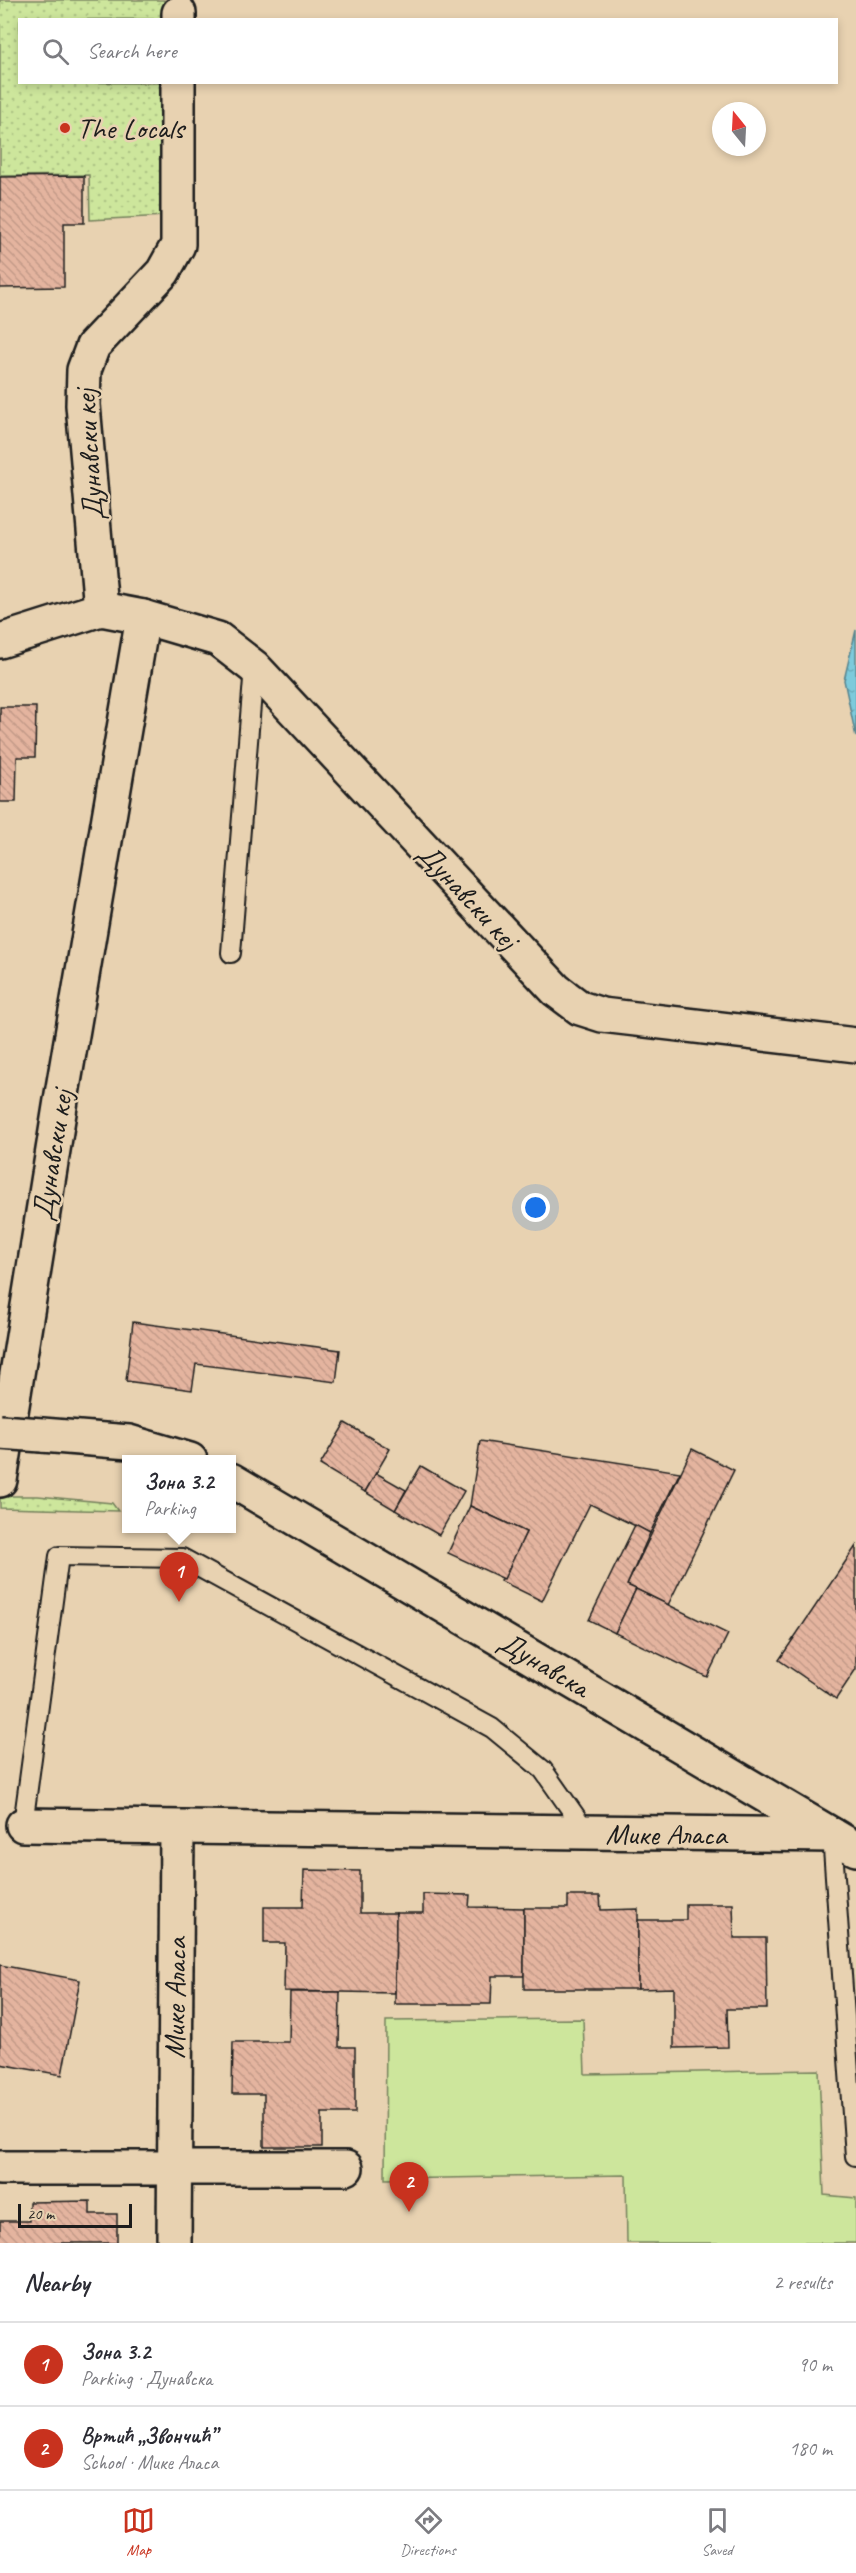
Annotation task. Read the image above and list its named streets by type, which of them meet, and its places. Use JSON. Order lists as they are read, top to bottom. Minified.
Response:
{"streets":{"street":["Дунавски кеј","Дунавска","Мике Аласа"]},"crossings":[["Дунавска","Мике Аласа"]],"places":["The Locals"],"scale_bar":"20 m","north":"top","page":{"search":"Search here","popup":["Зона 3.2","Parking"],"pins":["1","2"],"scale":"20 m","heading":["Nearby","2 results"],"list":[{"mark":"1","name":"Зона 3.2","note":"Parking · Дунавска","value":"90 m"},{"mark":"2","name":"Вртић „Звончић”","note":"School · Мике Аласа","value":"180 m"}],"nav":["Map","Directions","Saved"]}}
